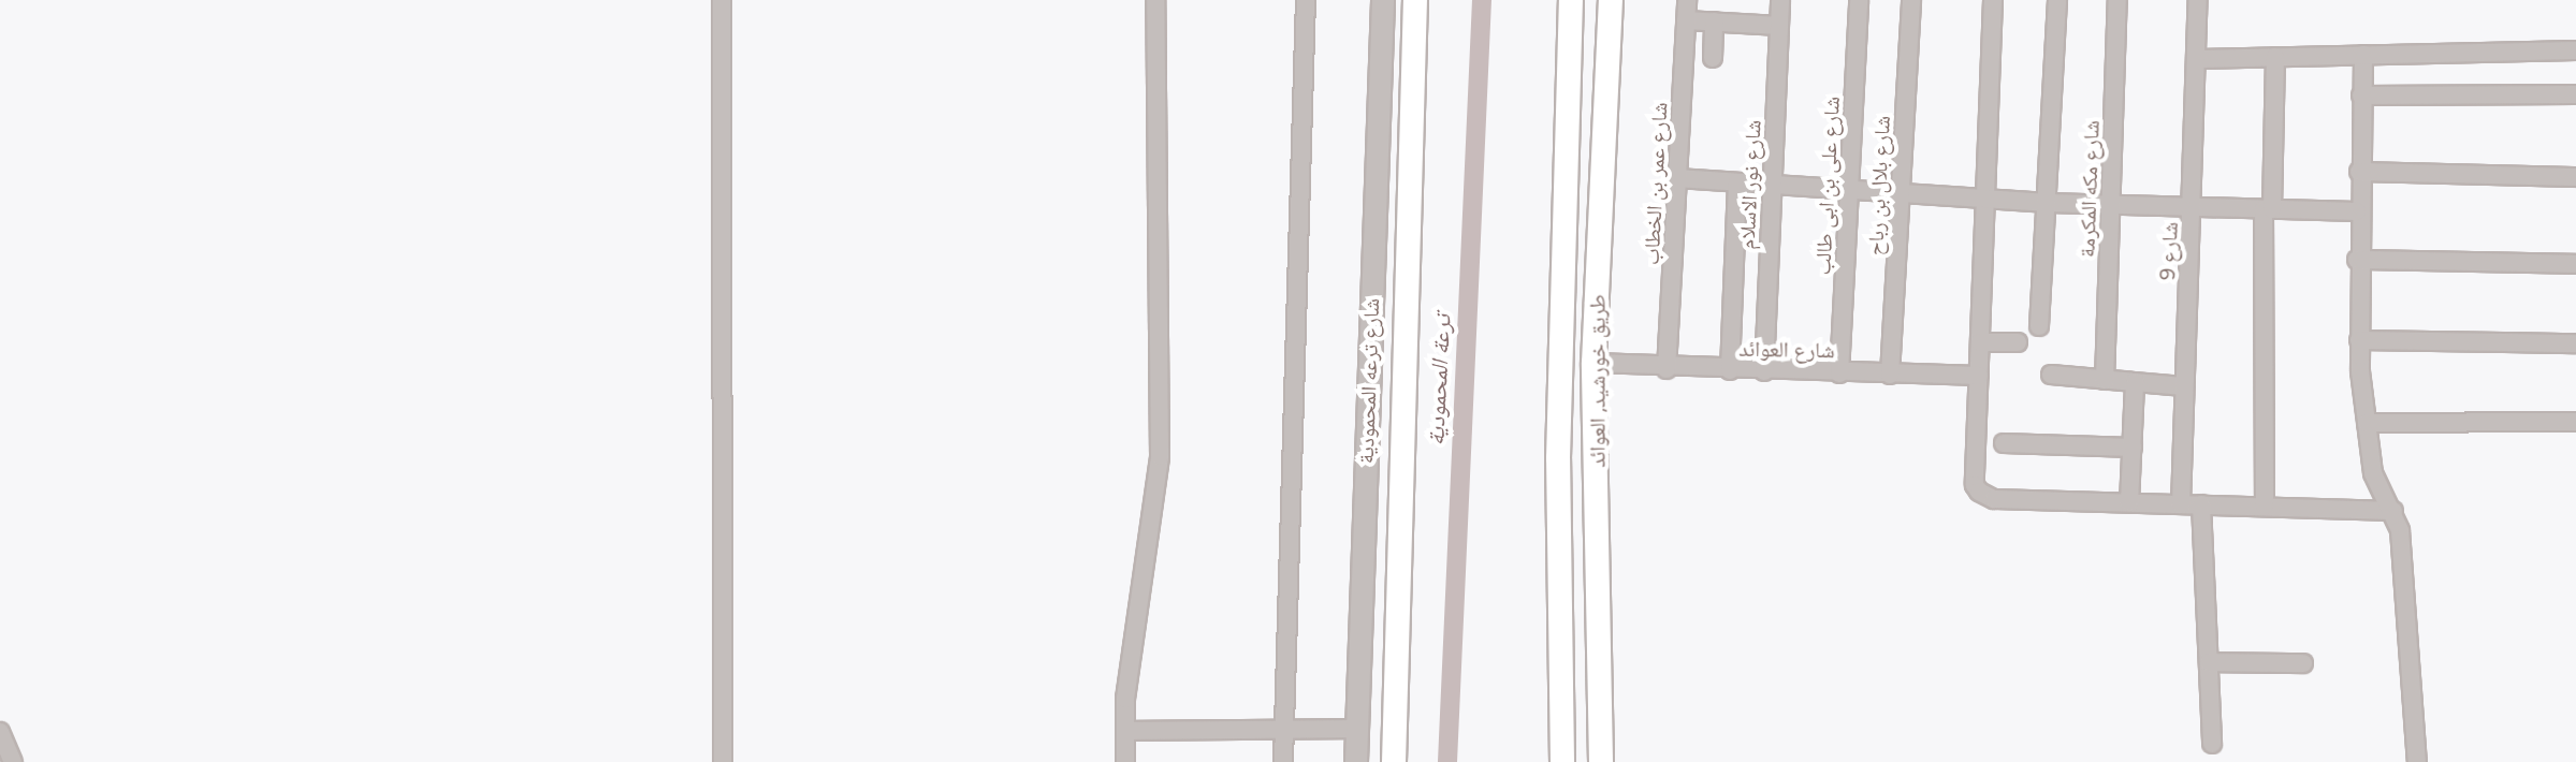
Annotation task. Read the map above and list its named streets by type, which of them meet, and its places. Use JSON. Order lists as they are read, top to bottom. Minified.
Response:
{"streets":{"main road":["طريق خورشيد, العوائد"],"street":["شارع عمر بن الخطاب","شارع نور الاسلام","شارع على بن ابى طالب","شارع بلال بن رباح","شارع مكه المكرمة","شارع 9","شارع العوائد","شارع ترعه المحمودية"]},"crossings":[["شارع عمر بن الخطاب","شارع العوائد"],["شارع نور الاسلام","شارع العوائد"],["شارع على بن ابى طالب","شارع العوائد"],["شارع بلال بن رباح","شارع العوائد"],["شارع العوائد","طريق خورشيد, العوائد"]],"water":["ترعة المحمودية"]}
